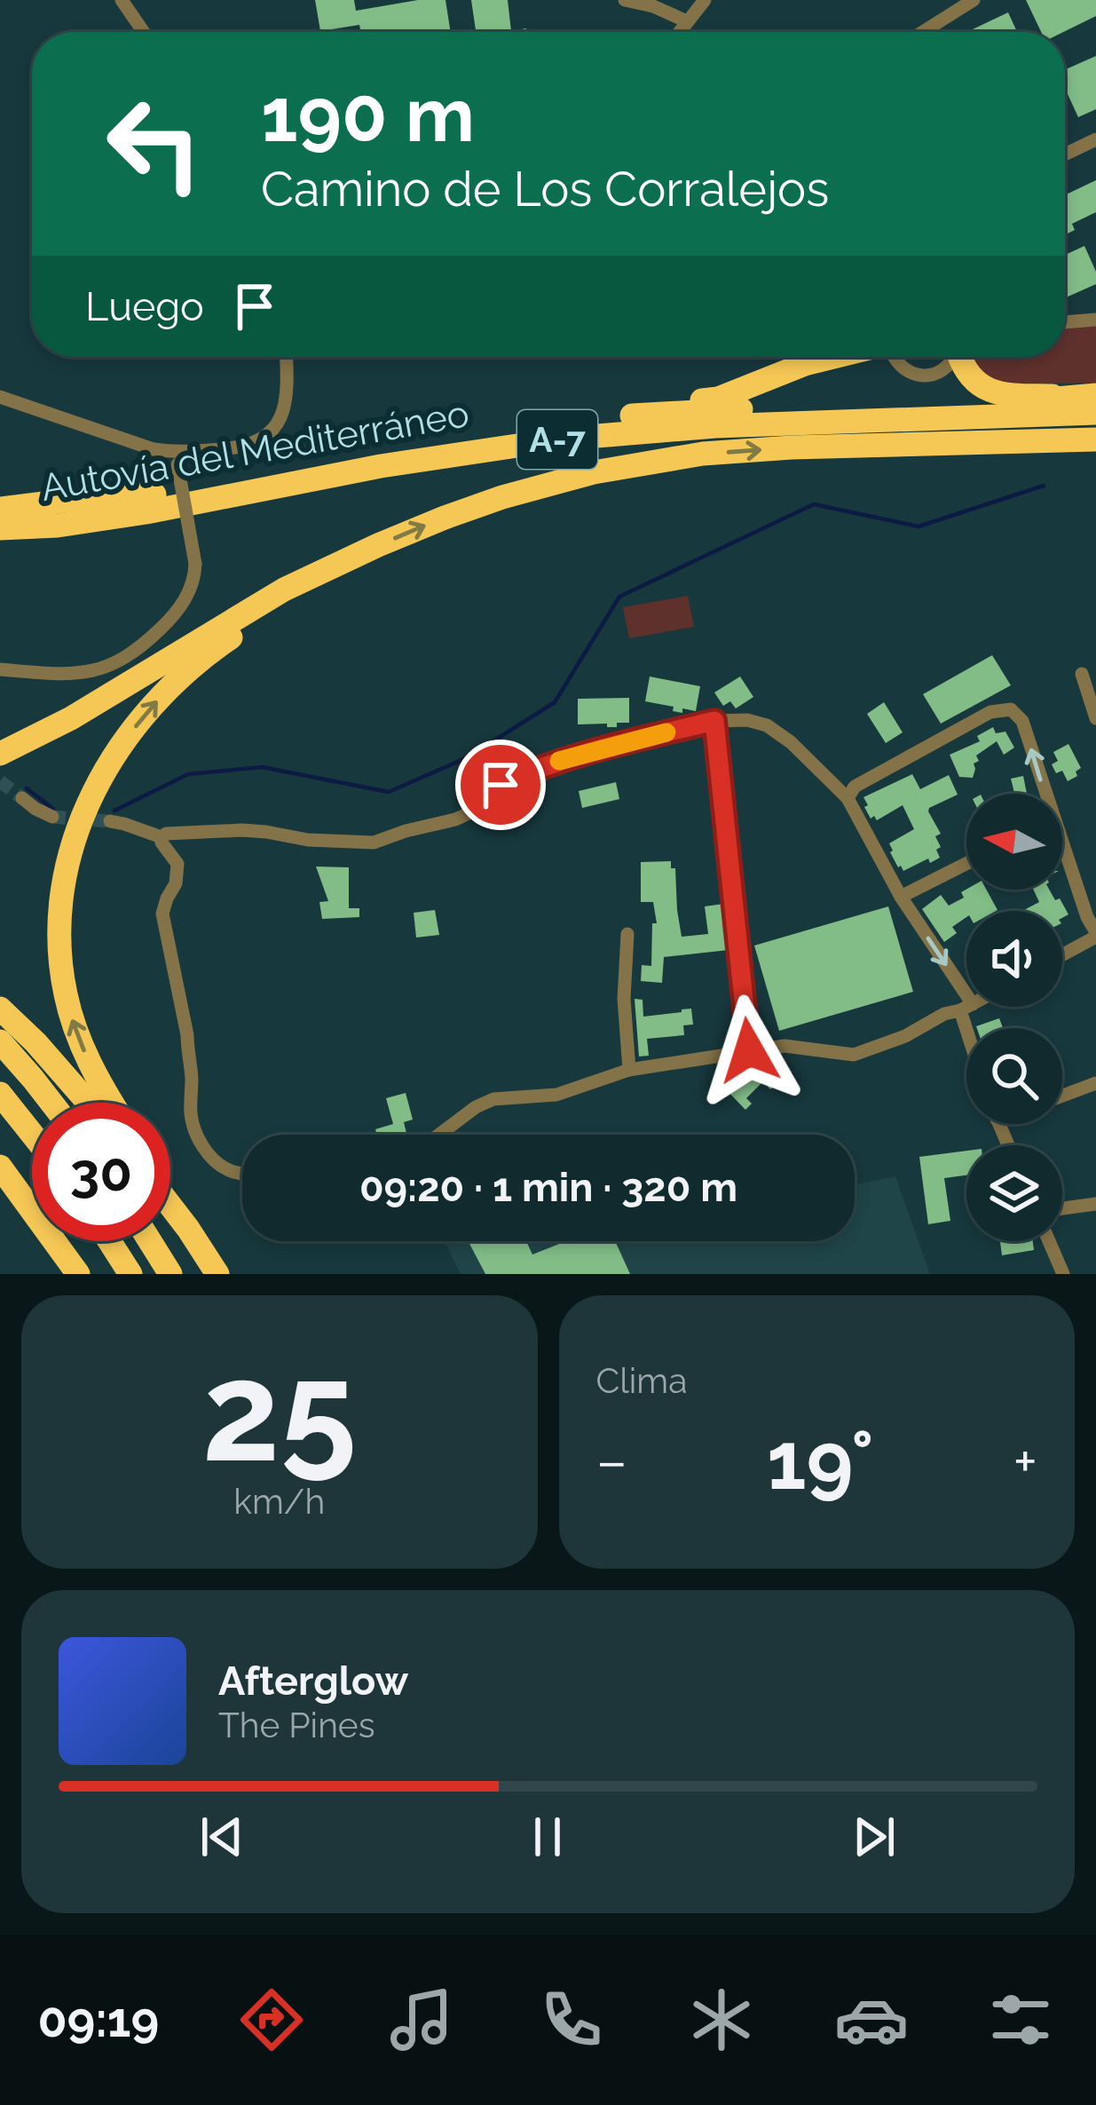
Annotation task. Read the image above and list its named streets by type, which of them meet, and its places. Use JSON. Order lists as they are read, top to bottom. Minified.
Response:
{"streets":{"highway":["A-7","Autovía del Mediterráneo"]},"north":"left","page":{"turn":["190 m","Camino de Los Corralejos"],"then":"Luego","limit":"30","trip":"09:20 · 1 min · 320 m","tile":[["25","km/h"],"Clima"],"heat":["−","19°","+"],"song":["Afterglow","The Pines"],"tabs":"09:19"}}
